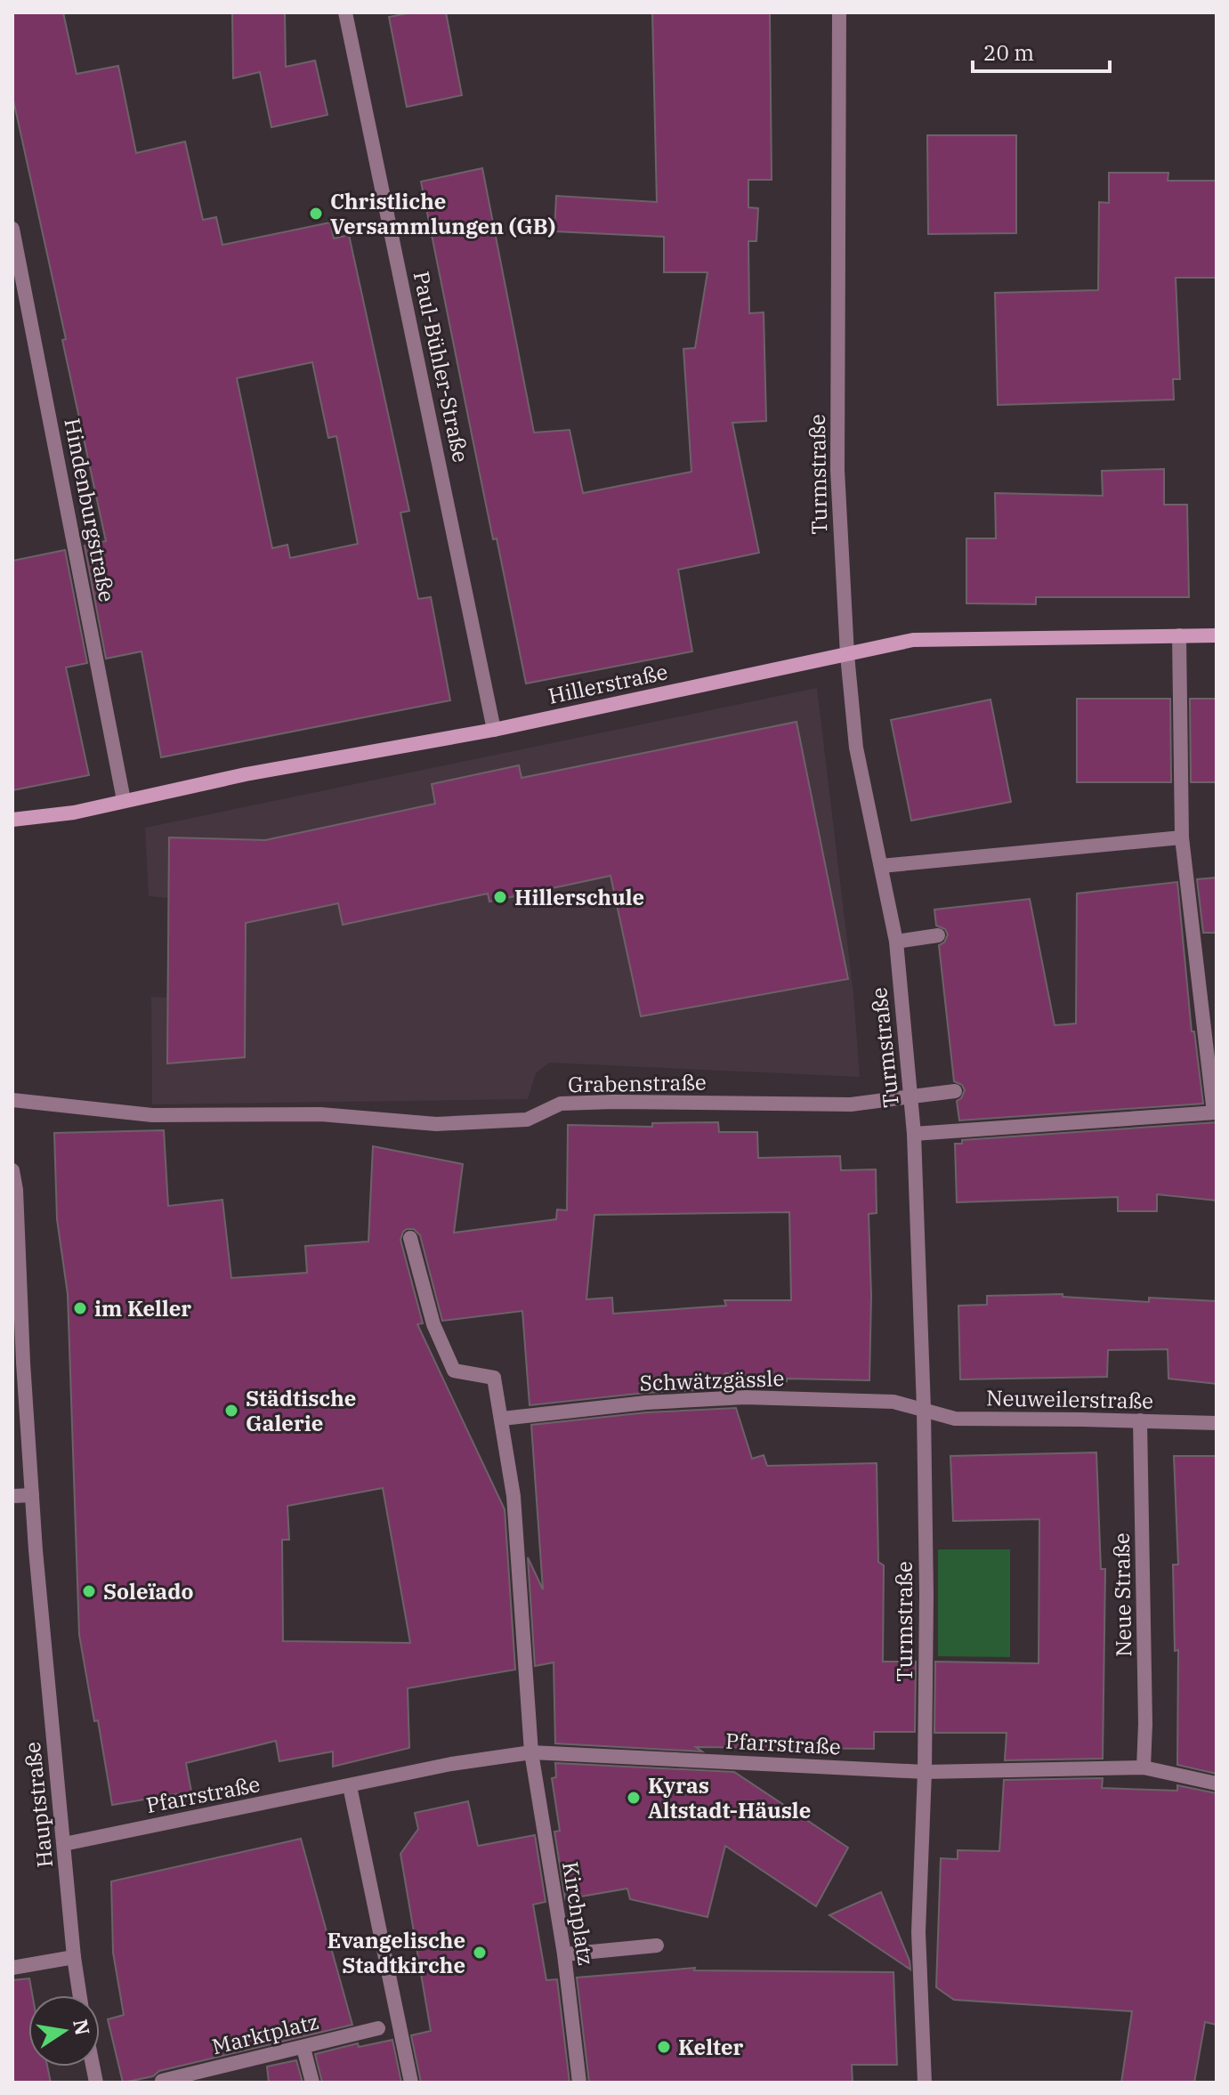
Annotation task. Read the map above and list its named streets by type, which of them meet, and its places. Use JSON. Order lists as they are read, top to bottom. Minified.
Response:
{"streets":{"street":["Paul-Bühler-Straße","Turmstraße","Hindenburgstraße","Hillerstraße","Grabenstraße","Schwätzgässle","Neuweilerstraße","Neue Straße","Pfarrstraße","Hauptstraße","Kirchplatz","Marktplatz"]},"crossings":[["Paul-Bühler-Straße","Hillerstraße"],["Turmstraße","Hillerstraße"],["Turmstraße","Grabenstraße"],["Turmstraße","Schwätzgässle"],["Turmstraße","Neuweilerstraße"],["Turmstraße","Pfarrstraße"],["Hindenburgstraße","Hillerstraße"],["Schwätzgässle","Neuweilerstraße"],["Neuweilerstraße","Neue Straße"],["Neue Straße","Pfarrstraße"],["Pfarrstraße","Hauptstraße"],["Pfarrstraße","Kirchplatz"]],"places":["Christliche Versammlungen (GB)","Hillerschule","im Keller","Städtische Galerie","Soleïado","Kyras Altstadt-Häusle","Evangelische Stadtkirche","Kelter"],"scale_bar":"20 m","north":"right"}
